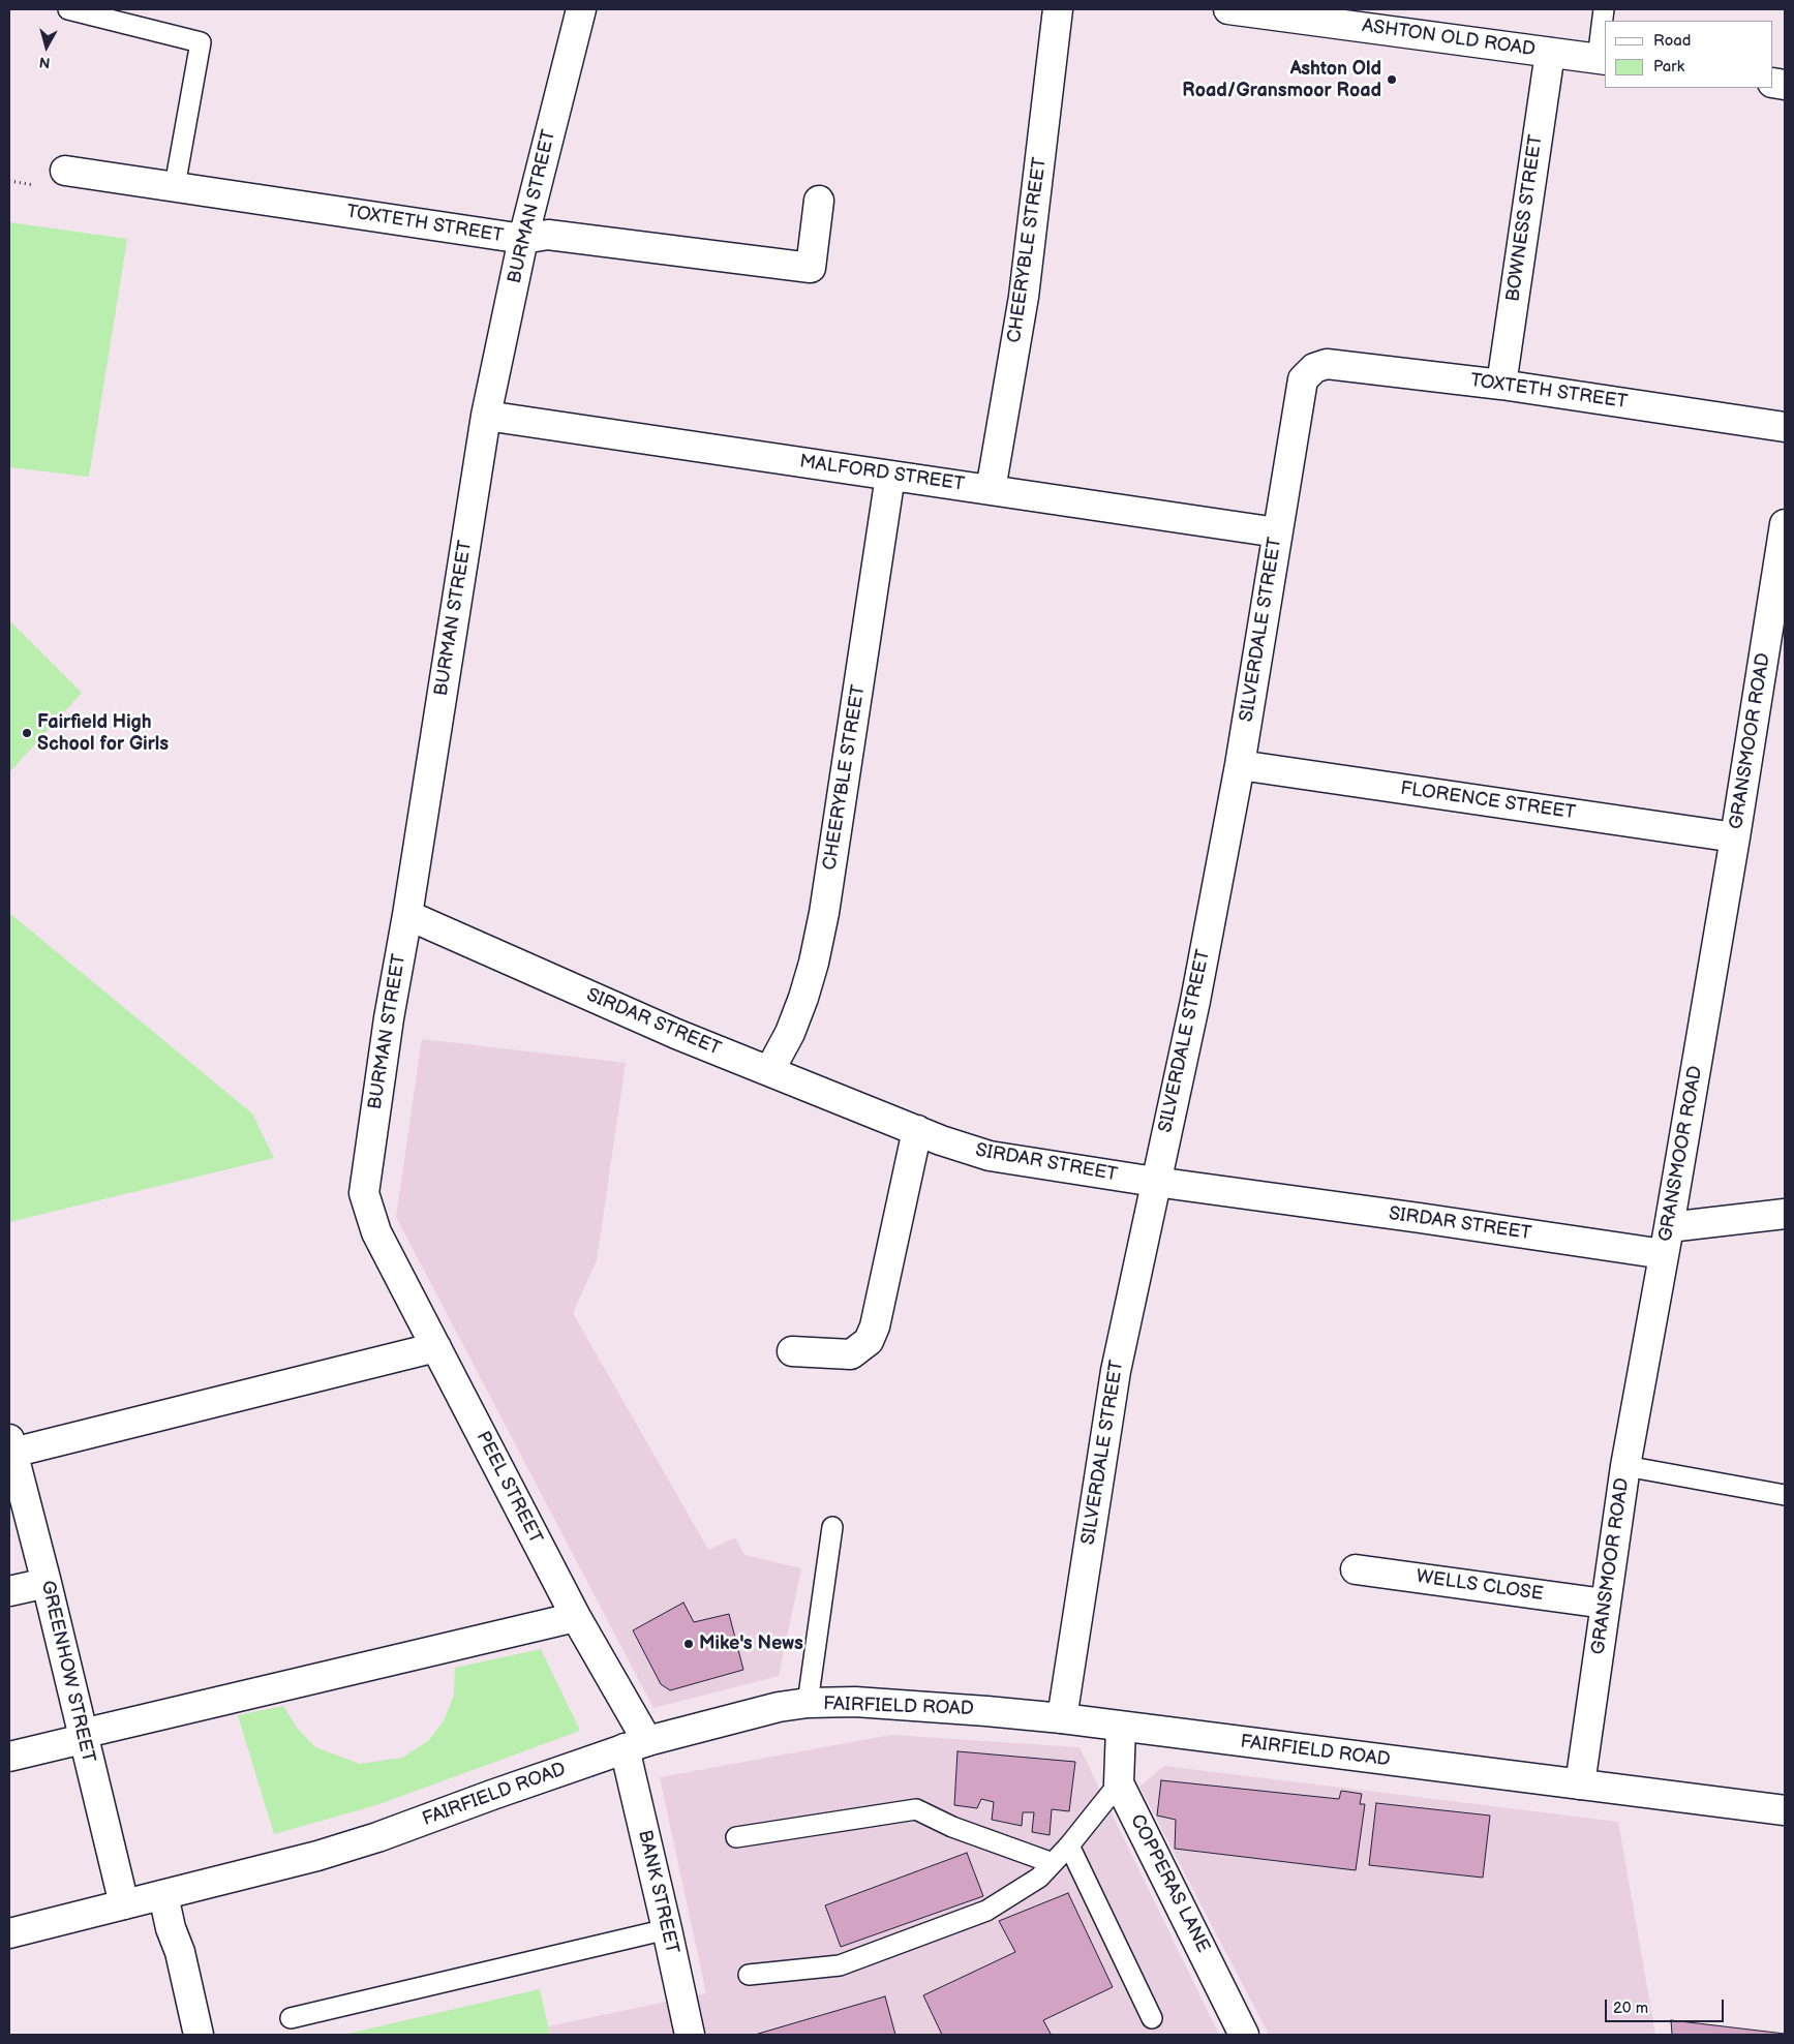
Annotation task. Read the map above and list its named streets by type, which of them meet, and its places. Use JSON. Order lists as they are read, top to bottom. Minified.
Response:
{"streets":{"main road":["ASHTON OLD ROAD","BURMAN STREET","BOWNESS STREET","TOXTETH STREET","CHEERYBLE STREET","MALFORD STREET","SILVERDALE STREET","GRANSMOOR ROAD","FLORENCE STREET","SIRDAR STREET","PEEL STREET","WELLS CLOSE","GREENHOW STREET","FAIRFIELD ROAD","COPPERAS LANE","BANK STREET"]},"crossings":[["ASHTON OLD ROAD","BOWNESS STREET"],["BURMAN STREET","TOXTETH STREET"],["BURMAN STREET","MALFORD STREET"],["BURMAN STREET","SIRDAR STREET"],["BURMAN STREET","PEEL STREET"],["BOWNESS STREET","TOXTETH STREET"],["TOXTETH STREET","SILVERDALE STREET"],["CHEERYBLE STREET","MALFORD STREET"],["CHEERYBLE STREET","SIRDAR STREET"],["MALFORD STREET","SILVERDALE STREET"],["SILVERDALE STREET","FLORENCE STREET"],["SILVERDALE STREET","SIRDAR STREET"],["SILVERDALE STREET","FAIRFIELD ROAD"],["GRANSMOOR ROAD","FLORENCE STREET"],["GRANSMOOR ROAD","SIRDAR STREET"],["GRANSMOOR ROAD","WELLS CLOSE"],["GRANSMOOR ROAD","FAIRFIELD ROAD"],["PEEL STREET","FAIRFIELD ROAD"],["PEEL STREET","BANK STREET"],["GREENHOW STREET","FAIRFIELD ROAD"],["FAIRFIELD ROAD","COPPERAS LANE"],["FAIRFIELD ROAD","BANK STREET"]],"places":["Ashton Old Road/Gransmoor Road","Fairfield High School for Girls","Mike's News"],"legend":["Road","Park"],"scale_bar":"20 m","north":"bottom"}
